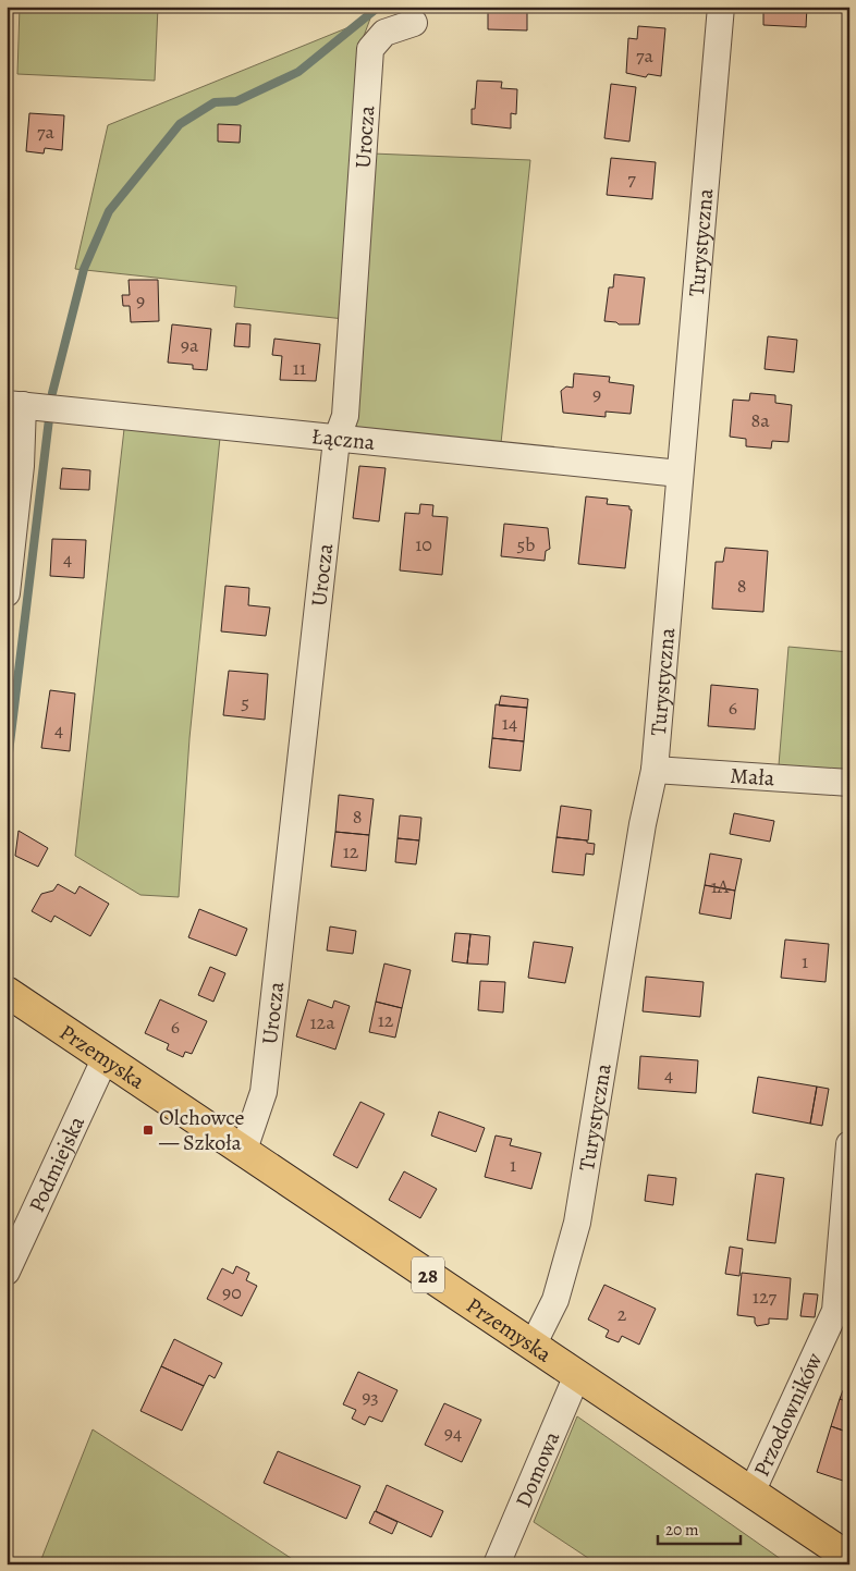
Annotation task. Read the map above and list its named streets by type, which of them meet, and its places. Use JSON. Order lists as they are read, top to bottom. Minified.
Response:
{"streets":{"main road":["Przemyska","28"],"street":["Urocza","Turystyczna","Łączna","Mała","Podmiejska","Przodowników","Domowa"]},"crossings":[["Urocza","Łączna"],["Urocza","Przemyska"],["Turystyczna","Łączna"],["Turystyczna","Mała"],["Turystyczna","Przemyska"],["Przemyska","Podmiejska"],["Przemyska","Przodowników"],["Przemyska","Domowa"]],"places":{"transit":["Olchowce — Szkoła"]},"house_numbers":["7a","7a","7","9","9a","11","9","8a","10","5b","4","8","5","6","14","4","8","12","1A","1","12","12a","6","4","1","90","127","2","93","94"],"scale_bar":"20 m"}
